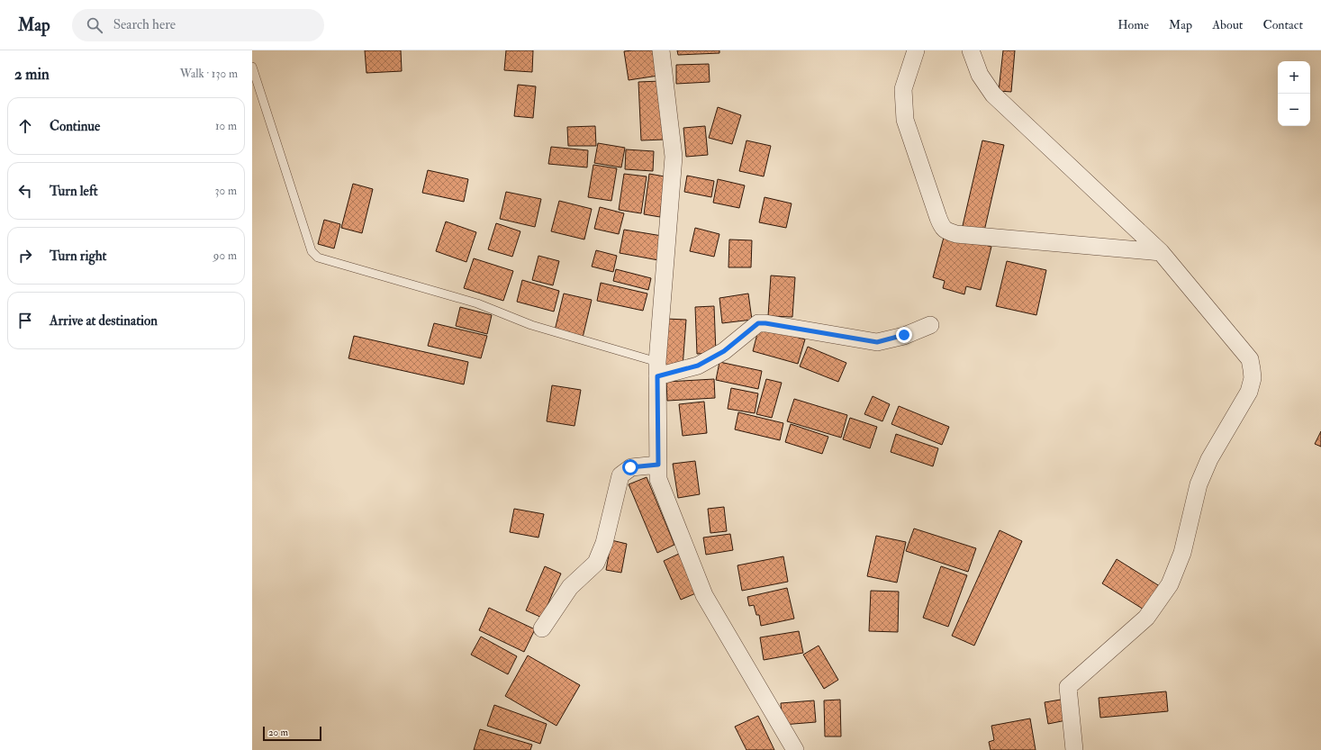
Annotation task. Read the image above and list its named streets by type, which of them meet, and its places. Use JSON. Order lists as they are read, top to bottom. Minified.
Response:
{"scale_bar":"20 m","page":{"header":"Map","search":"Search here","nav":["Home","Map","About","Contact"],"heading":["2 min","Walk · 130 m"],"map_buttons":["+","−"],"list":[["Continue","10 m"],["Turn left","30 m"],["Turn right","90 m"],"Arrive at destination"],"scale":"20 m"}}
